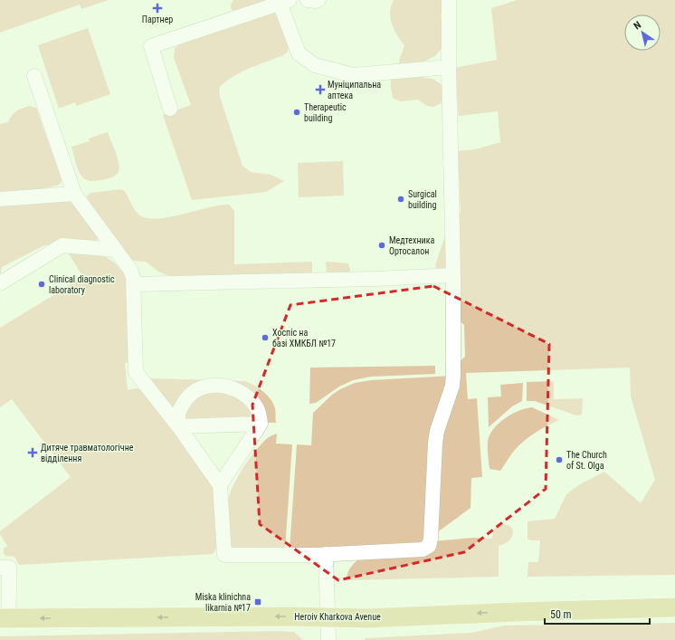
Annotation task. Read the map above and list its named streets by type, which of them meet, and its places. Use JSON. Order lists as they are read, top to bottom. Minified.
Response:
{"streets":{"main road":["Heroiv Kharkova Avenue"]},"one_way":["Heroiv Kharkova Avenue"],"places":{"health":["Партнер","Муніципальна аптека","Дитяче травматологічне відділення"],"other":["Therapeutic building","Surgical building","Медтехника Ортосалон","Clinical diagnostic laboratory","Хоспіс на базі ХМКБЛ №17","The Church of St. Olga"],"transit":["Miska klinichna likarnia №17"]},"scale_bar":"50 m","north":"top left"}
